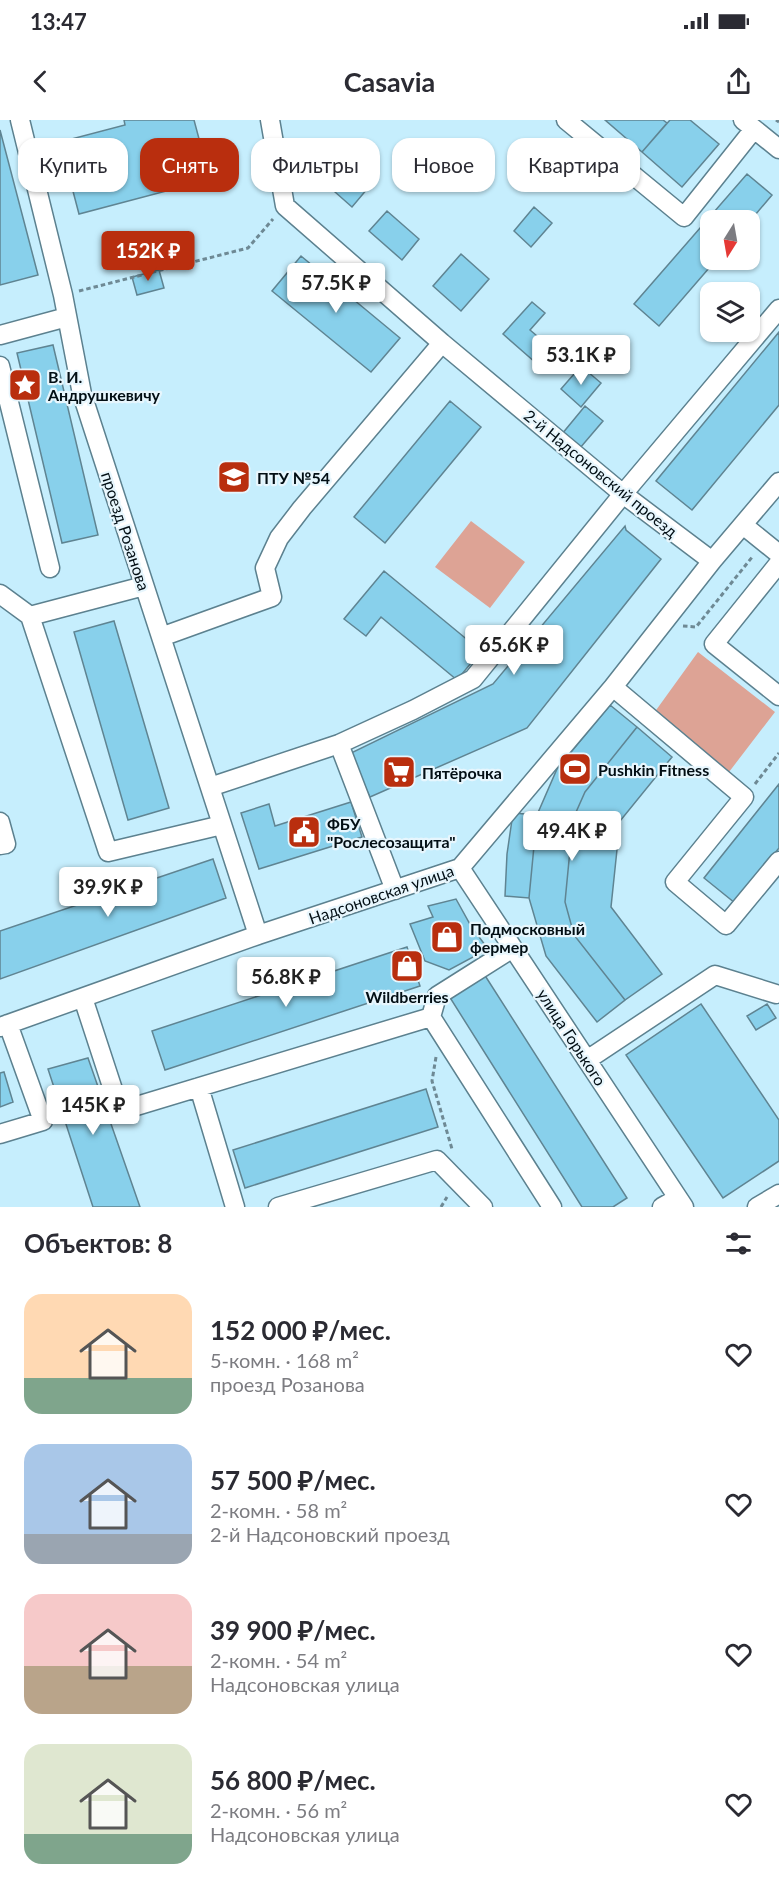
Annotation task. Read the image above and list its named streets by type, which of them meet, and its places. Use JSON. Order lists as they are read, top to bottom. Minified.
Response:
{"streets":{"street":["2-й Надсоновский проезд","проезд Розанова","Надсоновская улица","улица Горького"]},"crossings":[["2-й Надсоновский проезд","Надсоновская улица"],["проезд Розанова","Надсоновская улица"],["Надсоновская улица","улица Горького"]],"places":{"place":["В. И. Андрушкевичу"],"school or university":["ПТУ №54"],"sports":["Pushkin Fitness"],"supermarket":["Пятёрочка"],"public building":["ФБУ \"Рослесозащита\""],"shop":["Подмосковный фермер","Wildberries"]},"north":"bottom","page":{"status":"13:47","header":"Casavia","chip":["Купить","Снять","Фильтры","Новое","Квартира"],"price":["152K ₽","57.5K ₽","53.1K ₽","65.6K ₽","49.4K ₽","39.9K ₽","56.8K ₽","145K ₽"],"heading":"Объектов: 8","list":[{"name":"152 000 ₽/мес.","note":"5-комн. · 168 m² · проезд Розанова"},{"name":"57 500 ₽/мес.","note":"2-комн. · 58 m² · 2-й Надсоновский проезд"},{"name":"39 900 ₽/мес.","note":"2-комн. · 54 m² · Надсоновская улица"},{"name":"56 800 ₽/мес.","note":"2-комн. · 56 m² · Надсоновская улица"}]}}
